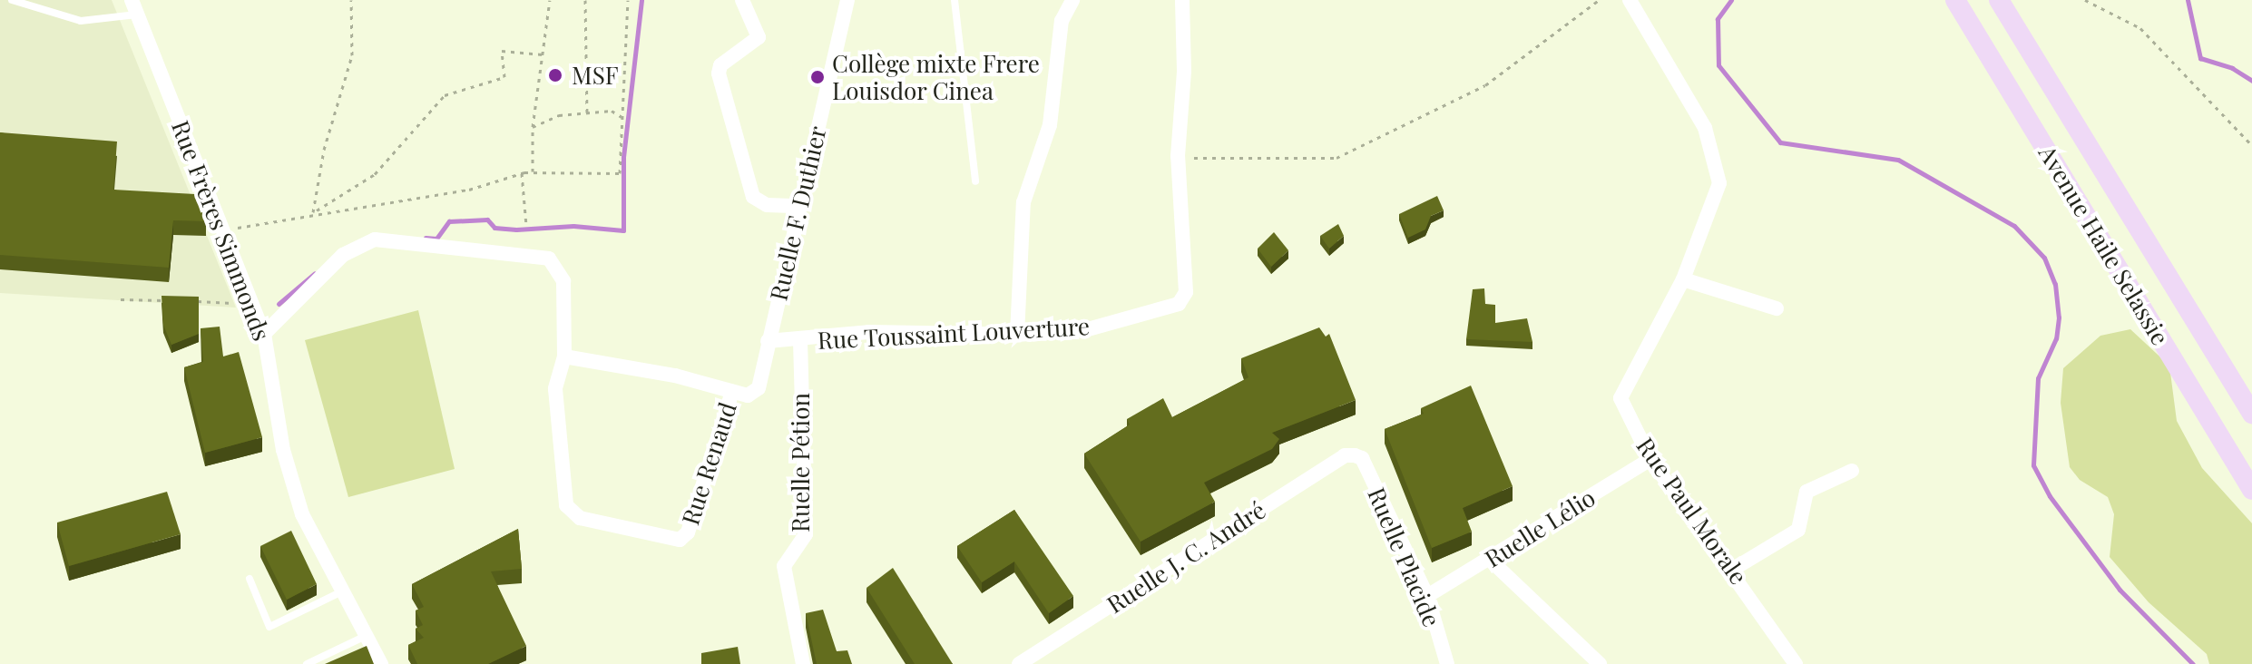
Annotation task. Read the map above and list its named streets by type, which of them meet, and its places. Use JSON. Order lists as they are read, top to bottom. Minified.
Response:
{"streets":{"street":["Ruelle F. Duthier","Rue Frères Simmonds","Avenue Haile Selassie","Rue Toussaint Louverture","Ruelle Pétion","Rue Renaud","Rue Paul Morale","Ruelle Lélio","Ruelle J. C. André","Ruelle Placide"]},"crossings":[["Ruelle F. Duthier","Rue Toussaint Louverture"],["Ruelle F. Duthier","Rue Renaud"],["Rue Frères Simmonds","Rue Renaud"],["Rue Toussaint Louverture","Ruelle Pétion"],["Rue Paul Morale","Ruelle Lélio"],["Ruelle Lélio","Ruelle Placide"],["Ruelle J. C. André","Ruelle Placide"]],"places":["MSF","Collège mixte Frere Louisdor Cinea"]}
